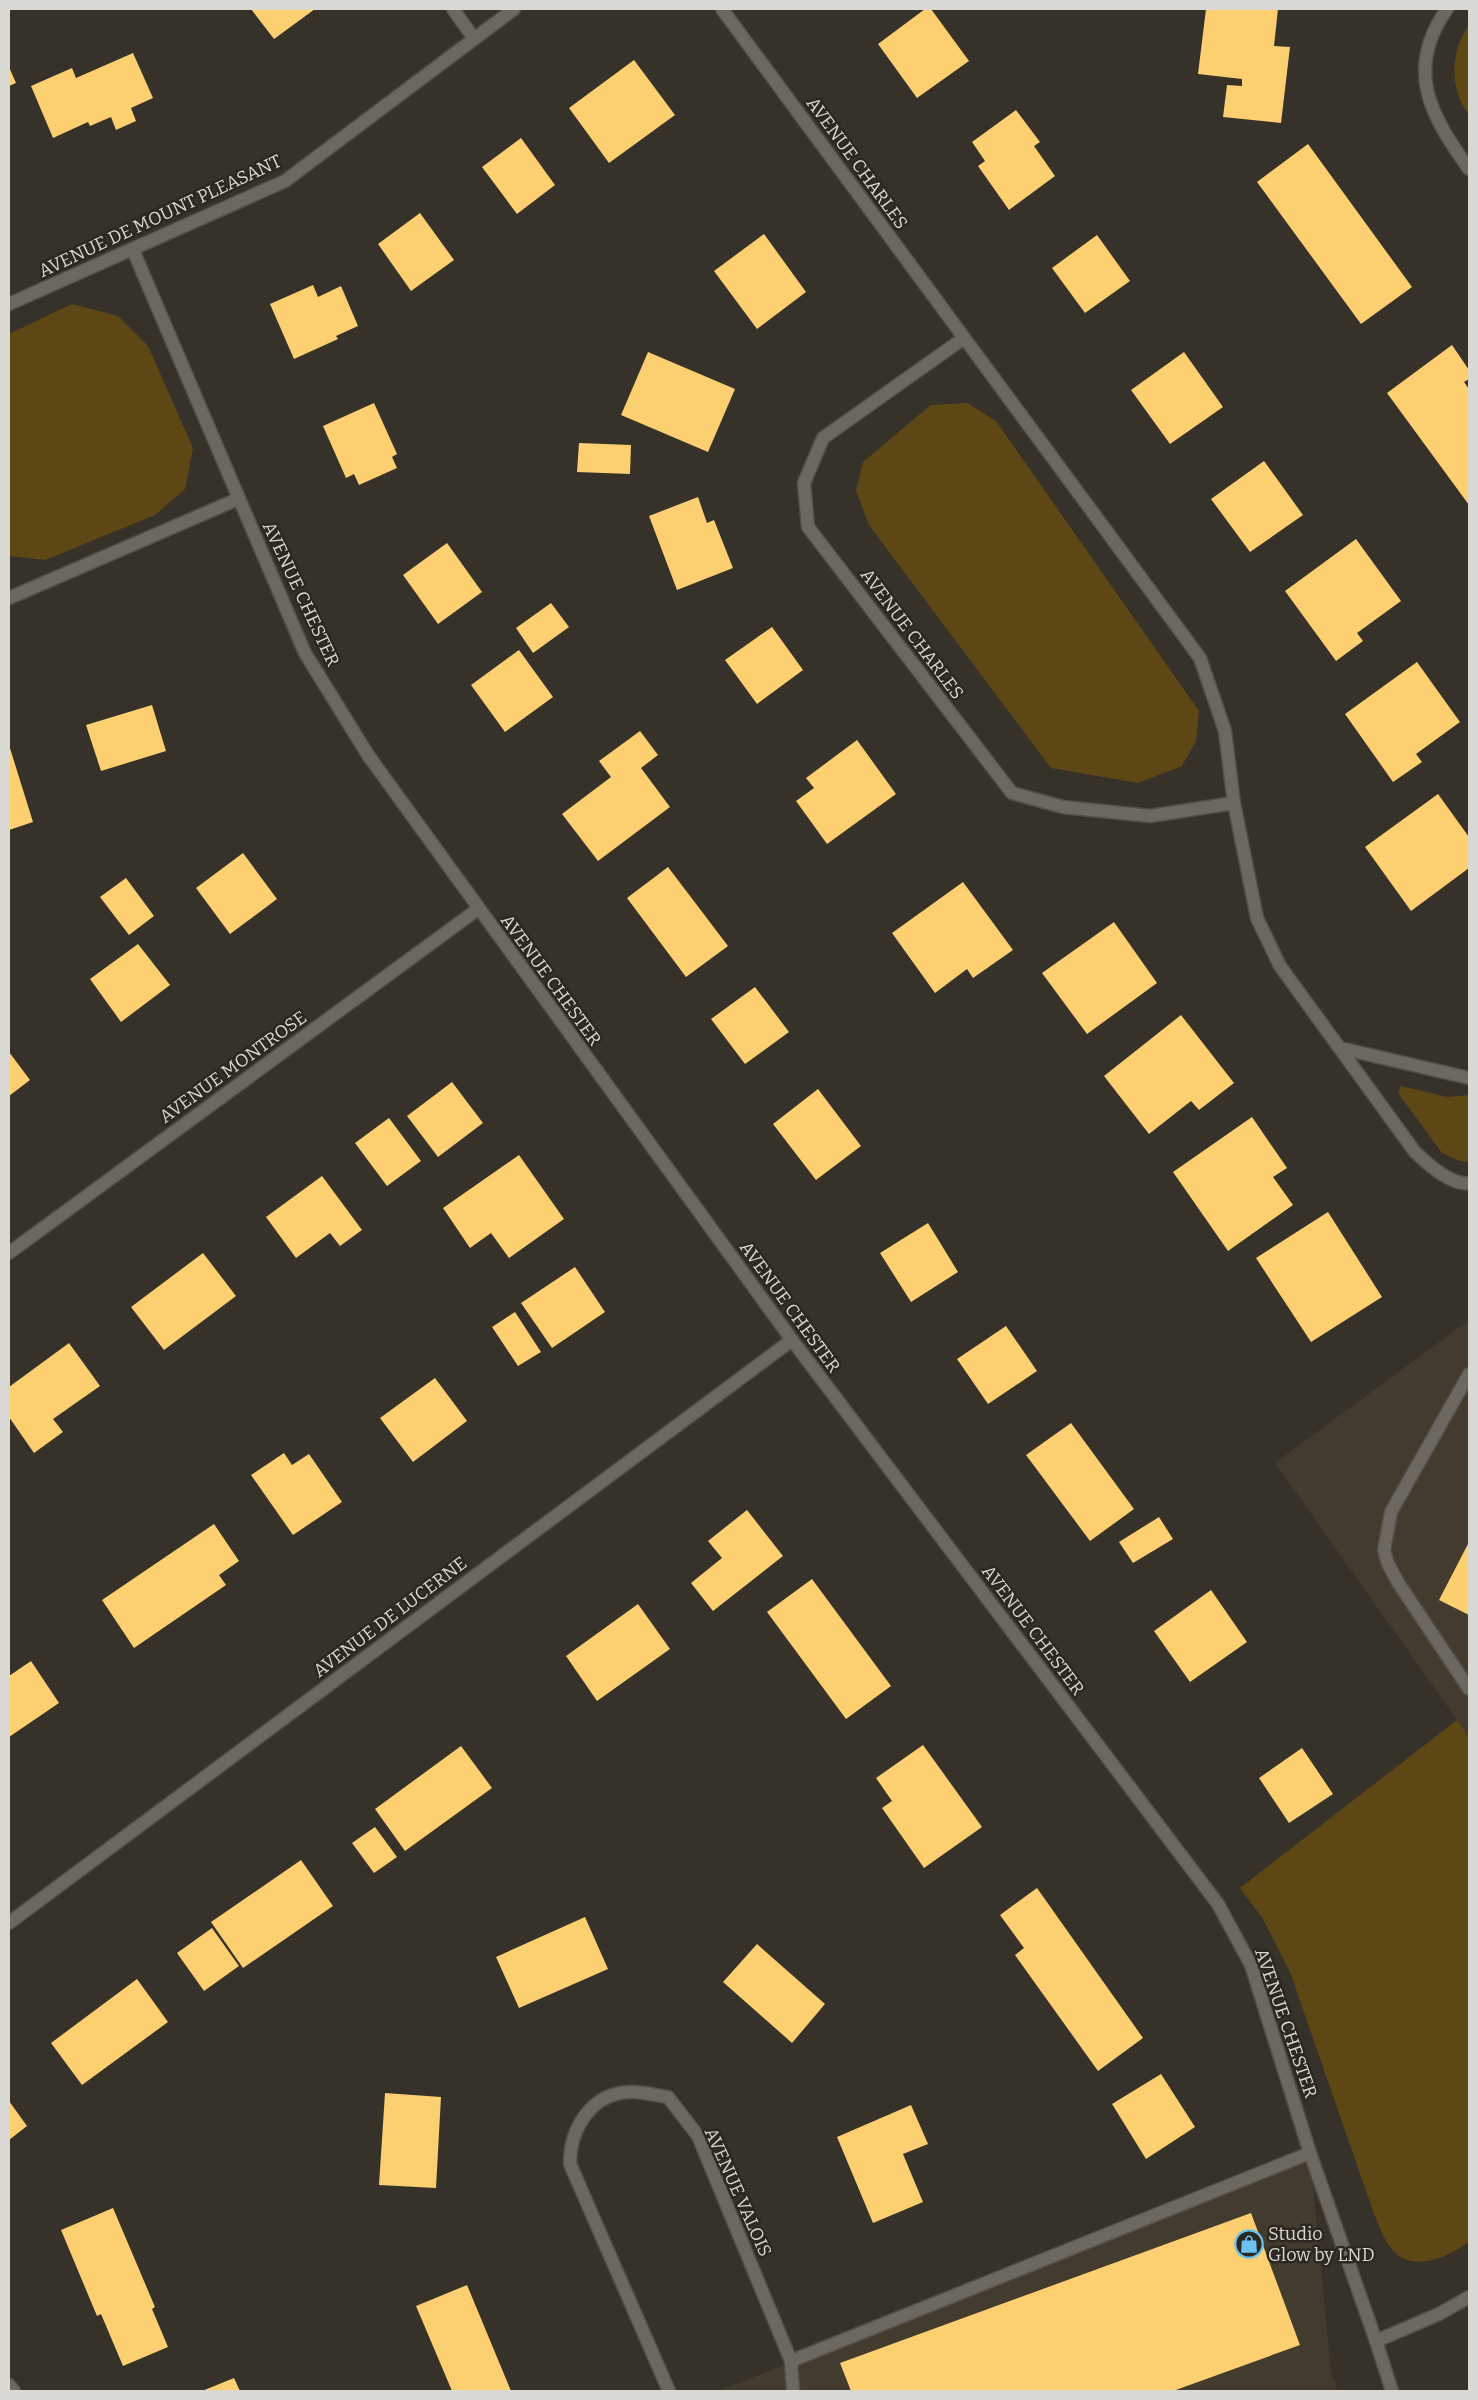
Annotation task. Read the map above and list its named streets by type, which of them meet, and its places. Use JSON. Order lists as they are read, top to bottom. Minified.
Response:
{"streets":{"street":["AVENUE CHARLES","AVENUE DE MOUNT PLEASANT","AVENUE CHESTER","AVENUE MONTROSE","AVENUE DE LUCERNE","AVENUE VALOIS"]},"crossings":[["AVENUE DE MOUNT PLEASANT","AVENUE CHESTER"],["AVENUE CHESTER","AVENUE MONTROSE"],["AVENUE CHESTER","AVENUE DE LUCERNE"]],"places":{"shop":["Studio Glow by LND"]}}
